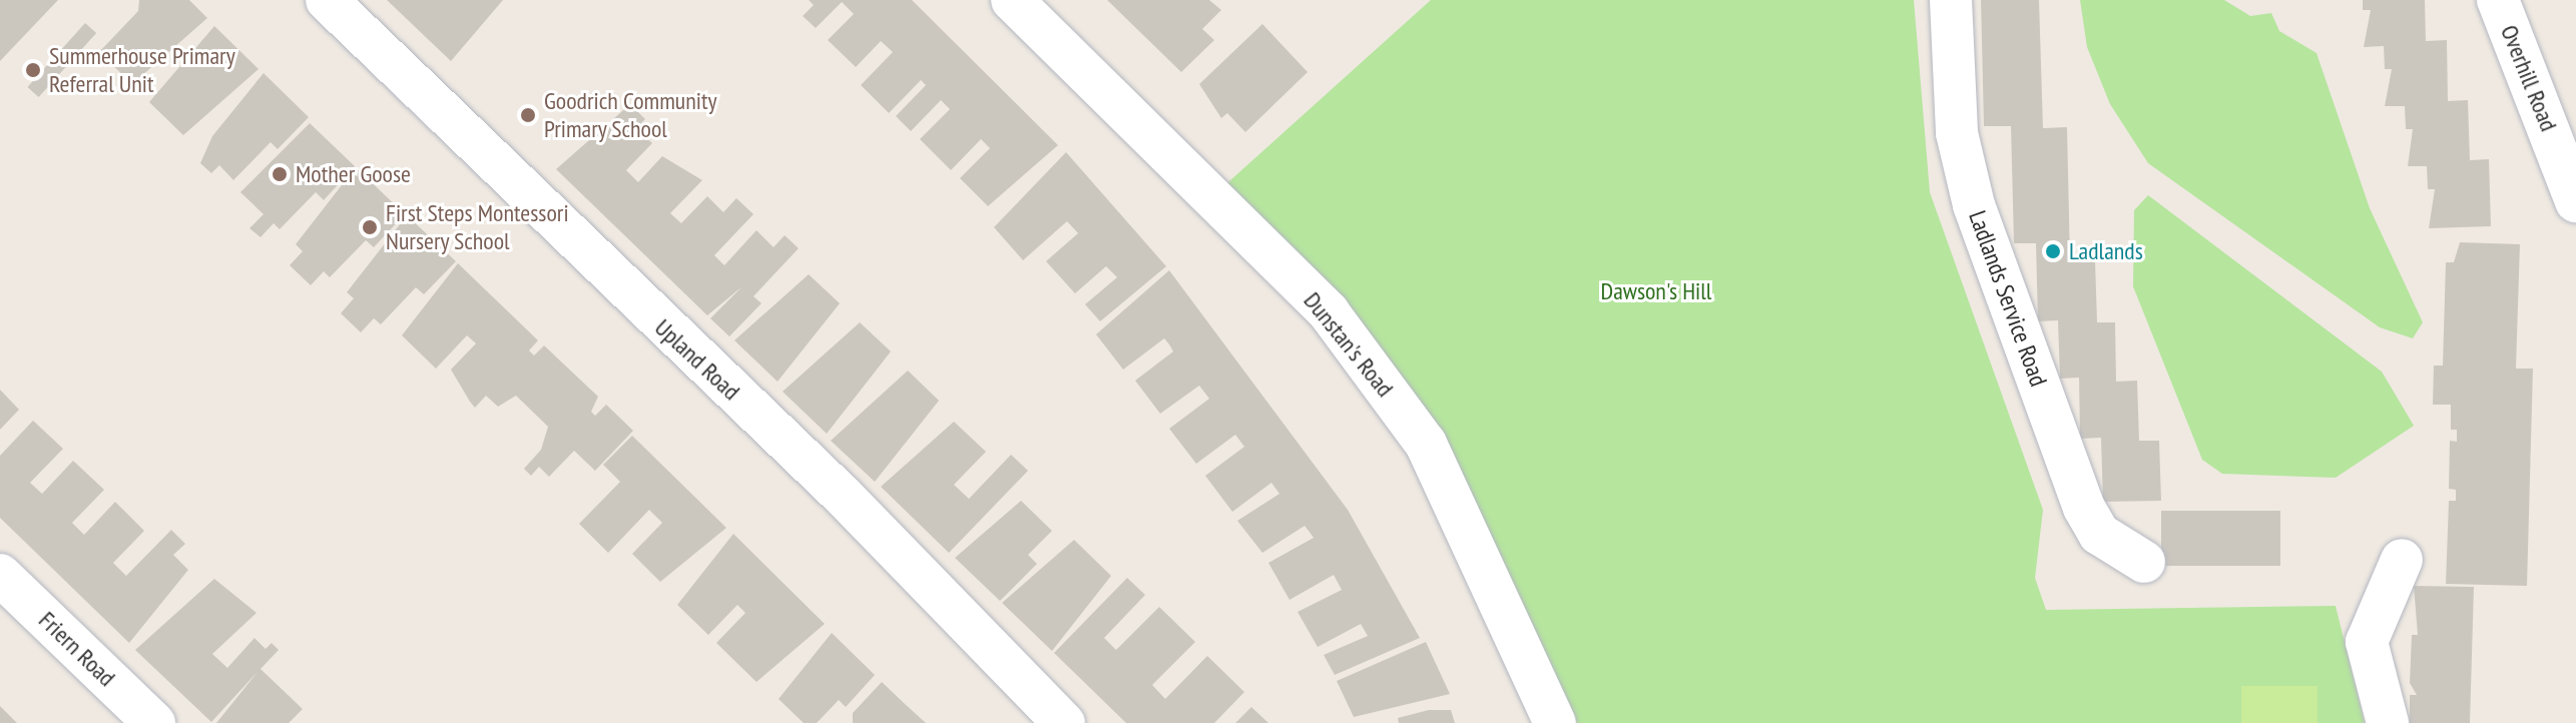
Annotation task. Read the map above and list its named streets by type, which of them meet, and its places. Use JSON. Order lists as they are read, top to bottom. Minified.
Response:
{"streets":{"street":["Overhill Road","Ladlands Service Road","Dunstan's Road","Upland Road","Friern Road"]},"parks":["Dawson's Hill"],"places":["Summerhouse Primary Referral Unit","Goodrich Community Primary School","Mother Goose","First Steps Montessori Nursery School","Ladlands"]}
